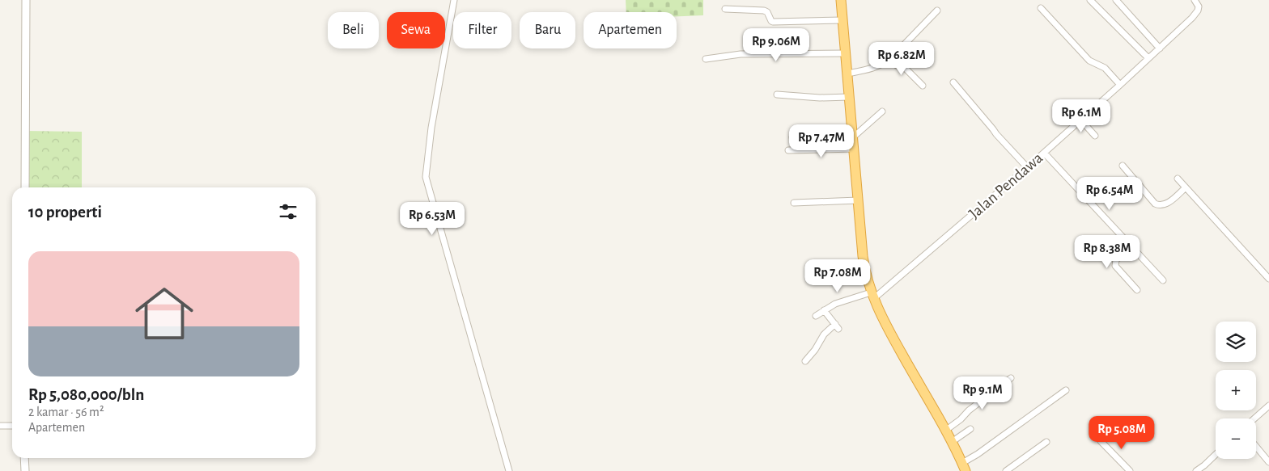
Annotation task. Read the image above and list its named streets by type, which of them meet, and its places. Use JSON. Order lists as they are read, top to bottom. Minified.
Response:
{"streets":{"street":["Jalan Pendawa"]},"page":{"chip":["Beli","Sewa","Filter","Baru","Apartemen"],"price":["Rp 9.06M","Rp 6.82M","Rp 6.1M","Rp 7.47M","Rp 6.54M","Rp 6.53M","Rp 8.38M","Rp 7.08M","Rp 9.1M","Rp 5.08M"],"heading":"10 properti","list":[{"name":"Rp 5,080,000/bln","note":"2 kamar · 56 m² · Apartemen"}],"map_buttons":["+","−"]}}
